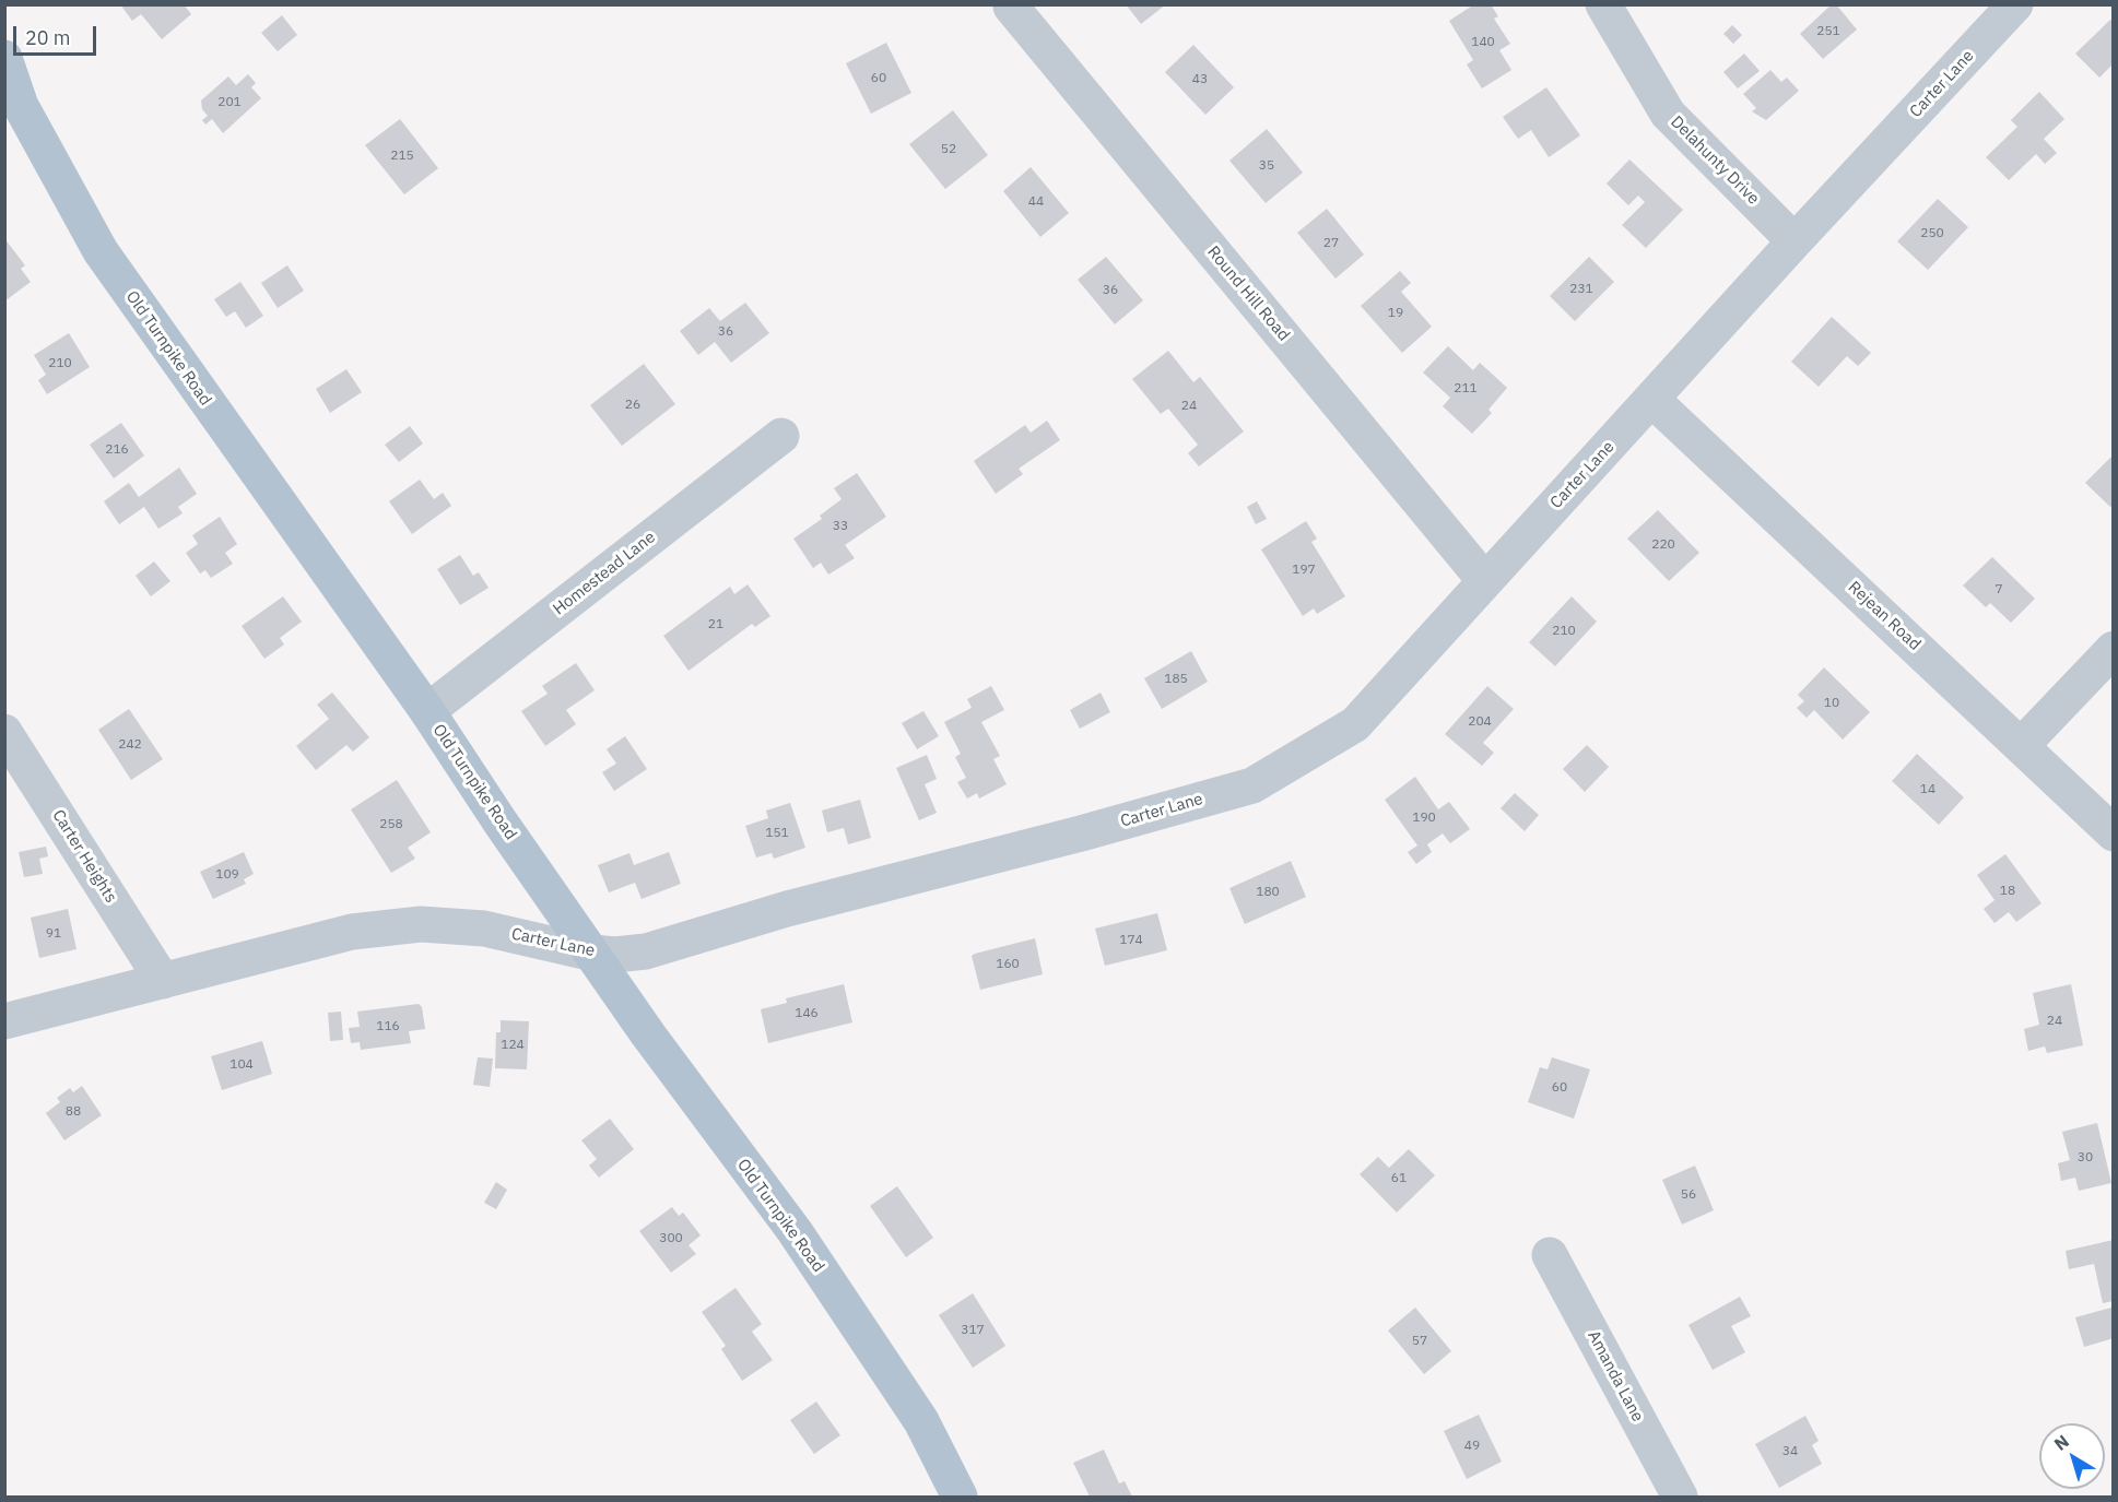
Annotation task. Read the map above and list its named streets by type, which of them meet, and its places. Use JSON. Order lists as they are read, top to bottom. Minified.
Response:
{"streets":{"main road":["Old Turnpike Road"],"street":["Carter Lane","Delahunty Drive","Round Hill Road","Homestead Lane","Rejean Road","Carter Heights","Amanda Lane"]},"crossings":[["Carter Lane","Delahunty Drive"],["Carter Lane","Round Hill Road"],["Carter Lane","Old Turnpike Road"],["Carter Lane","Rejean Road"],["Carter Lane","Carter Heights"],["Old Turnpike Road","Homestead Lane"]],"house_numbers":["251","140","60","43","201","52","215","35","44","250","27","231","36","19","36","210","211","26","24","216","33","220","197","7","21","210","185","10","204","242","14","190","258","151","109","18","180","91","174","160","146","24","116","124","104","60","88","30","61","56","300","317","57","49","34"],"scale_bar":"20 m","north":"top left"}
